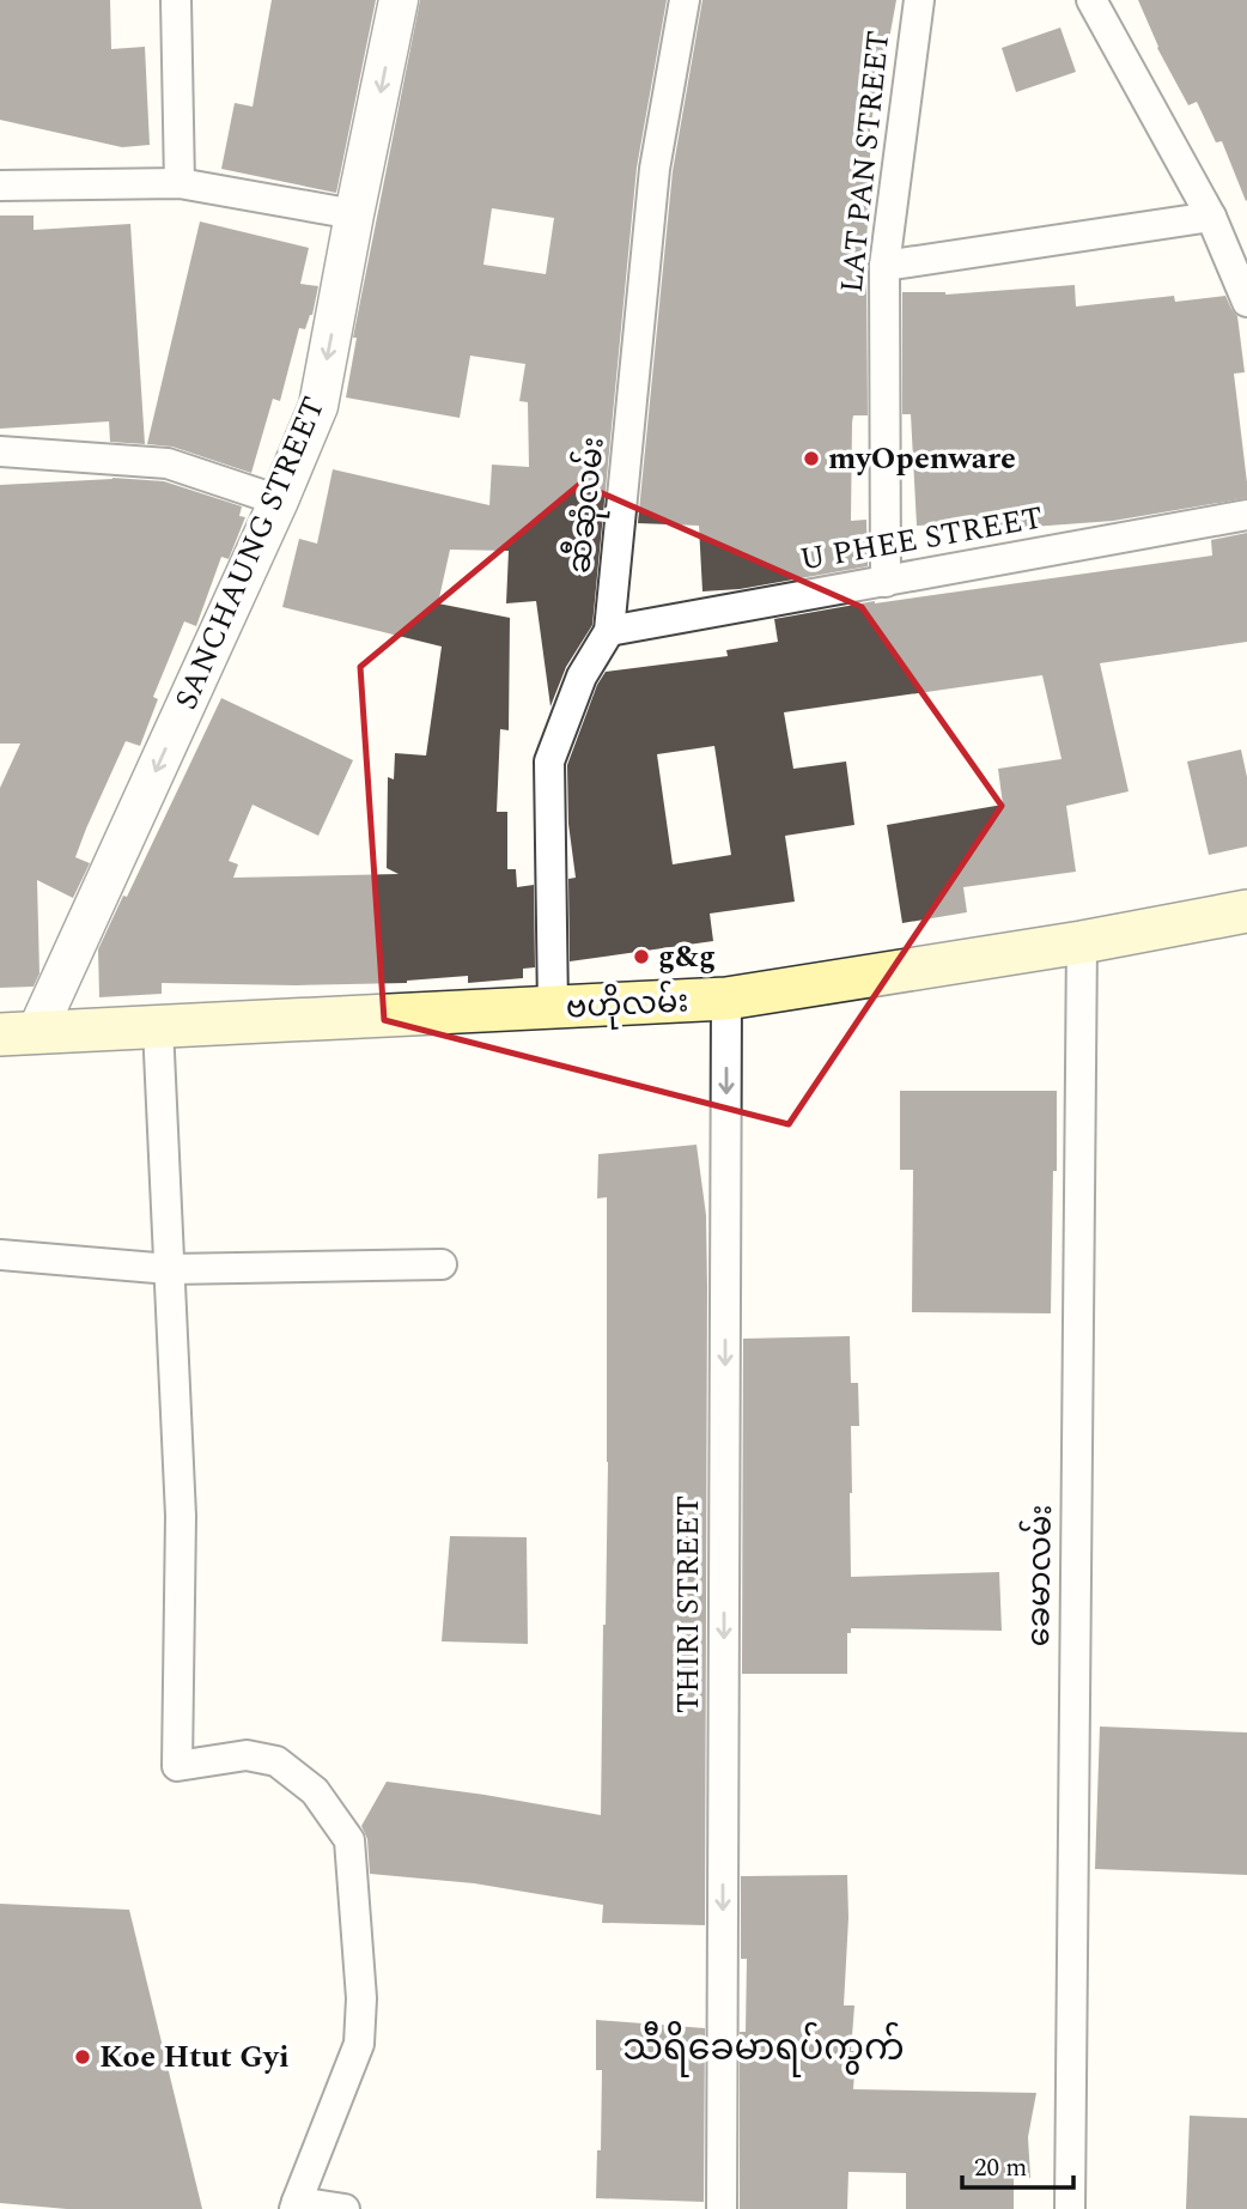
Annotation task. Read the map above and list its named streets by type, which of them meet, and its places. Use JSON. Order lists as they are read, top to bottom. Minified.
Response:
{"streets":{"main road":["ဗဟိုလမ်း"],"street":["LAT PAN STREET","ဆီဆုံလမ်း","U PHEE STREET","SANCHAUNG STREET","ခေမာလမ်း","THIRI STREET"]},"crossings":[["LAT PAN STREET","U PHEE STREET"],["ဆီဆုံလမ်း","U PHEE STREET"],["ဆီဆုံလမ်း","ဗဟိုလမ်း"],["SANCHAUNG STREET","ဗဟိုလမ်း"],["ဗဟိုလမ်း","ခေမာလမ်း"],["ဗဟိုလမ်း","THIRI STREET"]],"one_way":["SANCHAUNG STREET","THIRI STREET"],"districts":["သီရိခေမာရပ်ကွက်"],"places":["myOpenware","g&g","Koe Htut Gyi"],"scale_bar":"20 m"}
